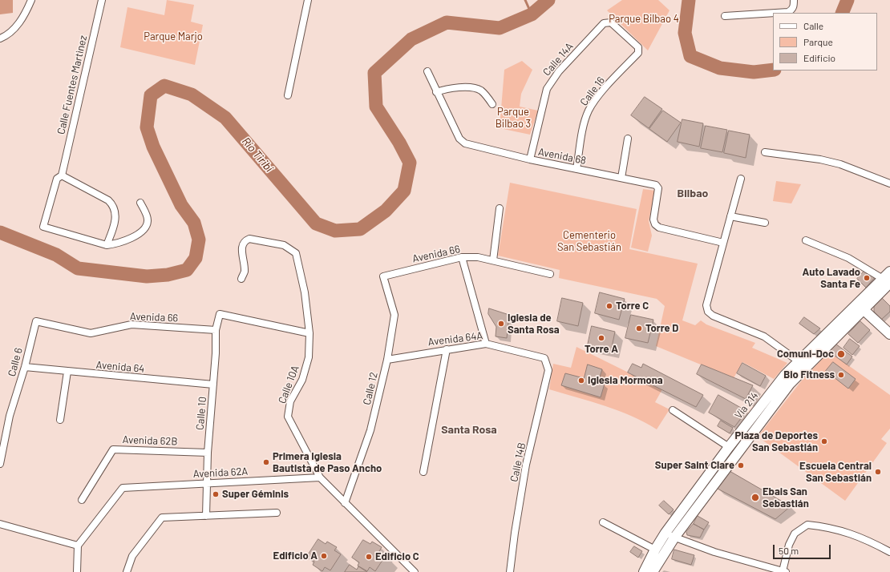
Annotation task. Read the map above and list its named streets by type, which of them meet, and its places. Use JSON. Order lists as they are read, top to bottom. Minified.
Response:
{"streets":{"main road":["Vía 214"],"street":["Calle 14A","Calle Fuentes Martìnez","Calle 16","Avenida 68","Avenida 66","Avenida 64A","Calle 6","Avenida 64","Calle 10A","Calle 12","Calle 10","Avenida 62B","Calle 14B","Avenida 62A"]},"crossings":[["Calle 14A","Calle 16"],["Calle 14A","Avenida 68"],["Calle 16","Avenida 68"],["Avenida 66","Calle 6"],["Avenida 66","Calle 12"],["Avenida 66","Calle 10"],["Avenida 64A","Calle 12"],["Avenida 64A","Calle 14B"],["Calle 6","Avenida 64"],["Avenida 64","Calle 10"],["Calle 10A","Calle 12"],["Calle 10A","Calle 10"],["Calle 10A","Avenida 62A"],["Calle 10","Avenida 62B"],["Calle 10","Avenida 62A"]],"districts":["Bilbao","Santa Rosa"],"water":["Río Tiribí"],"parks":["Parque Bilbao 4","Parque Marjo","Parque Bilbao 3","Cementerio San Sebastián"],"places":["Auto Lavado Santa Fe","Torre C","Iglesia de Santa Rosa","Torre D","Torre A","Comuni-Doc","Bio Fitness","Iglesia Mormona","Plaza de Deportes San Sebastián","Primera Iglesia Bautista de Paso Ancho","Super Saint Clare","Escuela Central San Sebastián","Super Géminis","Ebais San Sebastián","Edificio A","Edificio C"],"legend":["Calle","Parque","Edificio"],"scale_bar":"50 m"}
